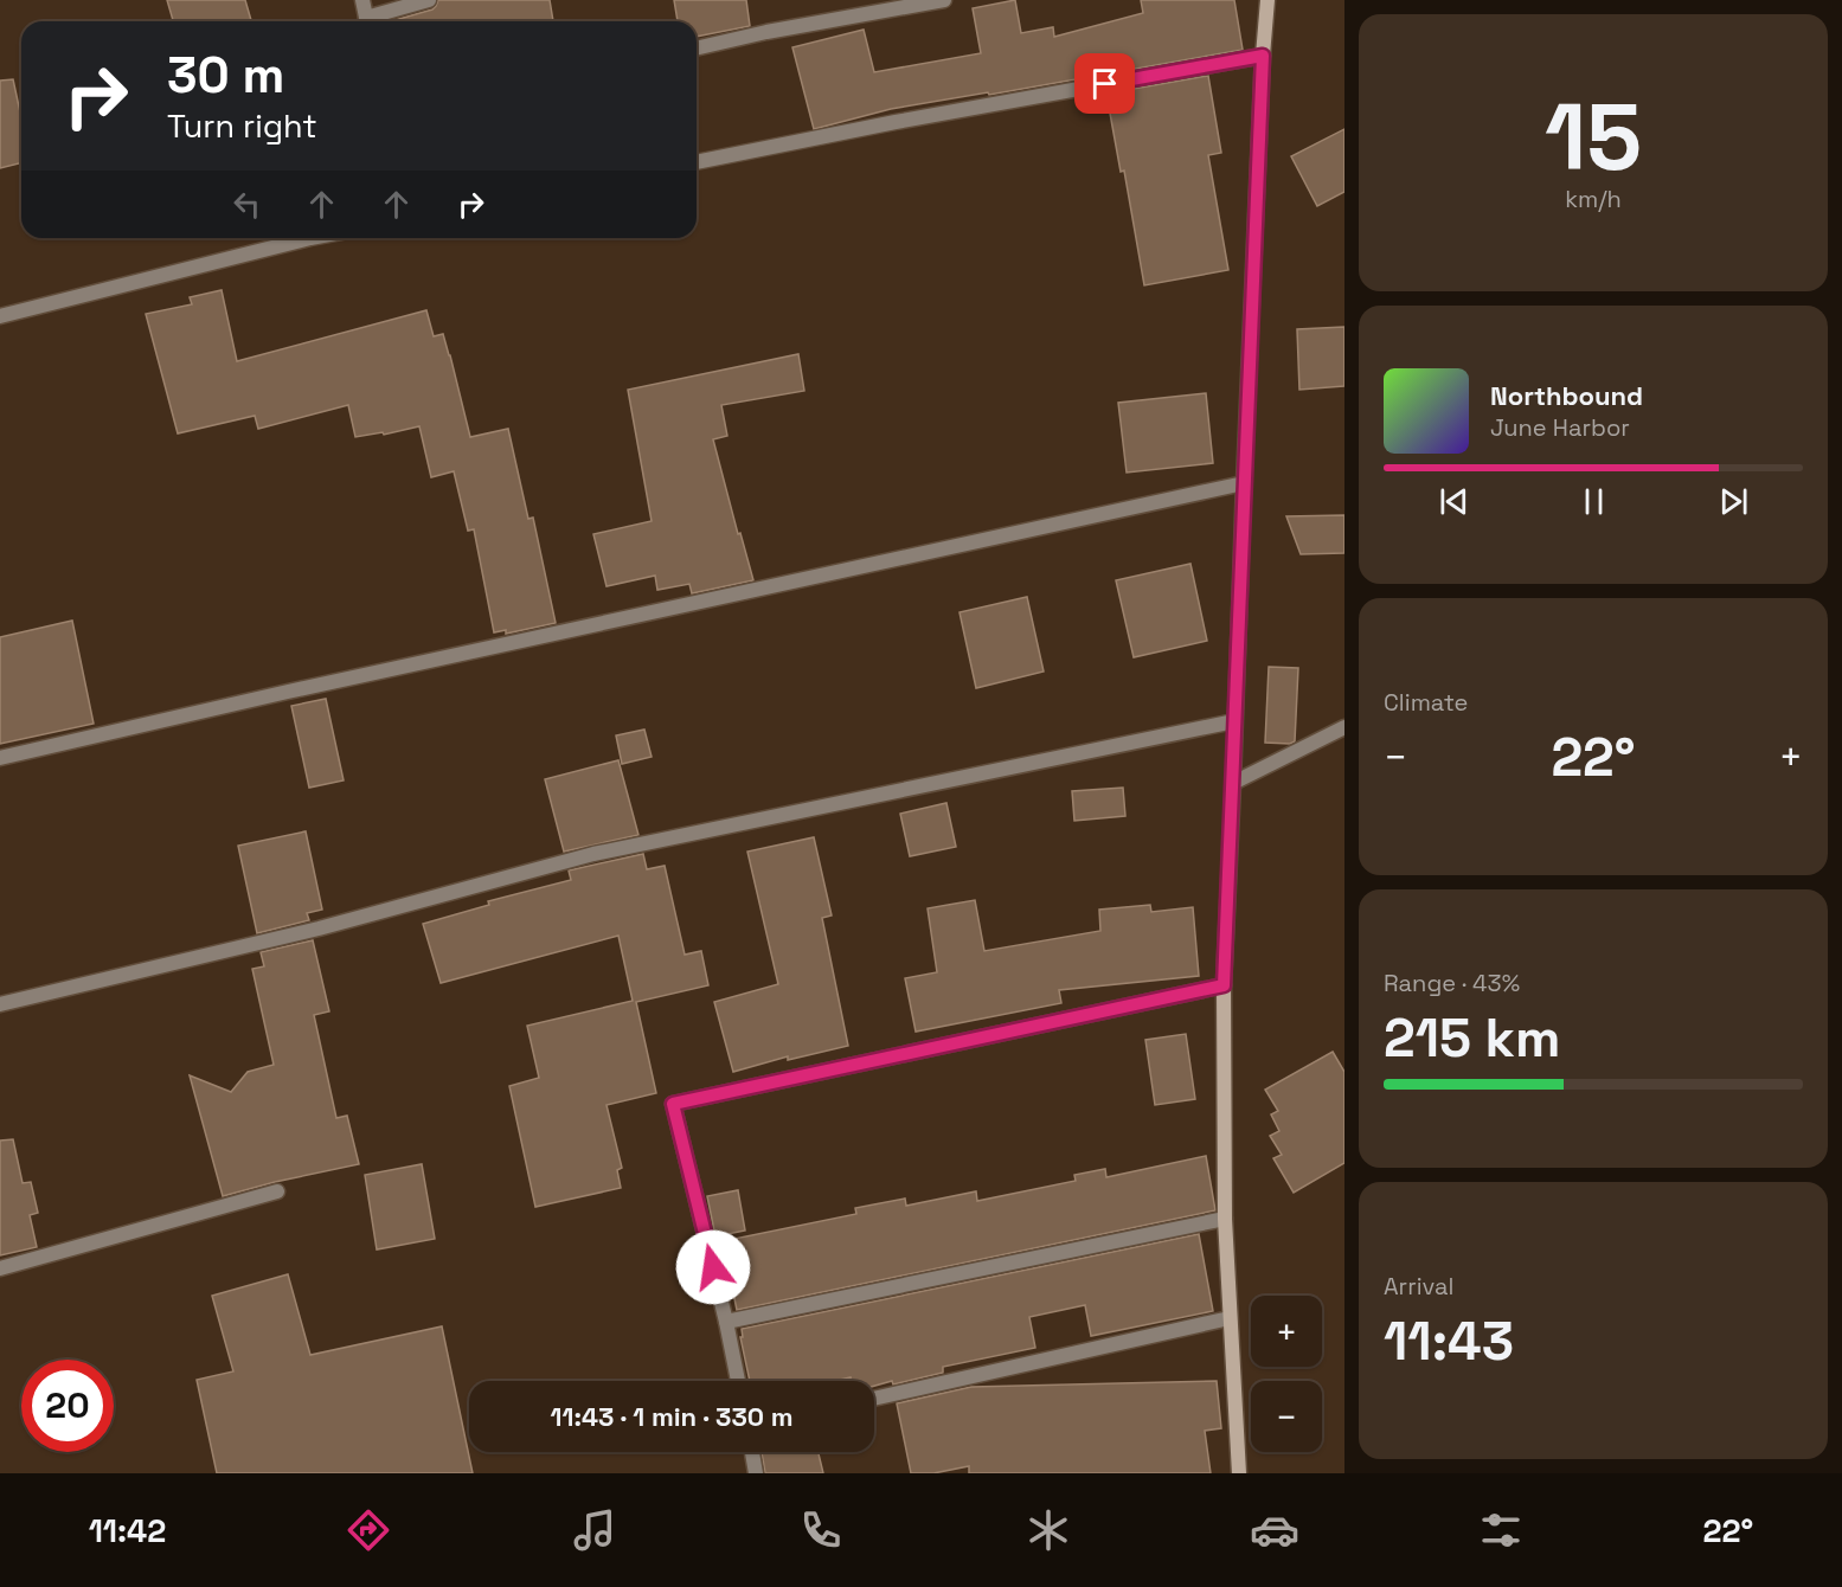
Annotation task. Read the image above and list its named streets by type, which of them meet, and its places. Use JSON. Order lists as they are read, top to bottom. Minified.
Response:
{"page":{"tile":[["15","km/h"],"Climate",["Range · 43%","215 km"],["Arrival","11:43"]],"turn":["30 m","Turn right"],"song":["Northbound","June Harbor"],"heat":["−","22°","+"],"map_buttons":["+","−"],"limit":"20","trip":"11:43 · 1 min · 330 m","tabs":["11:42","22°"]}}
